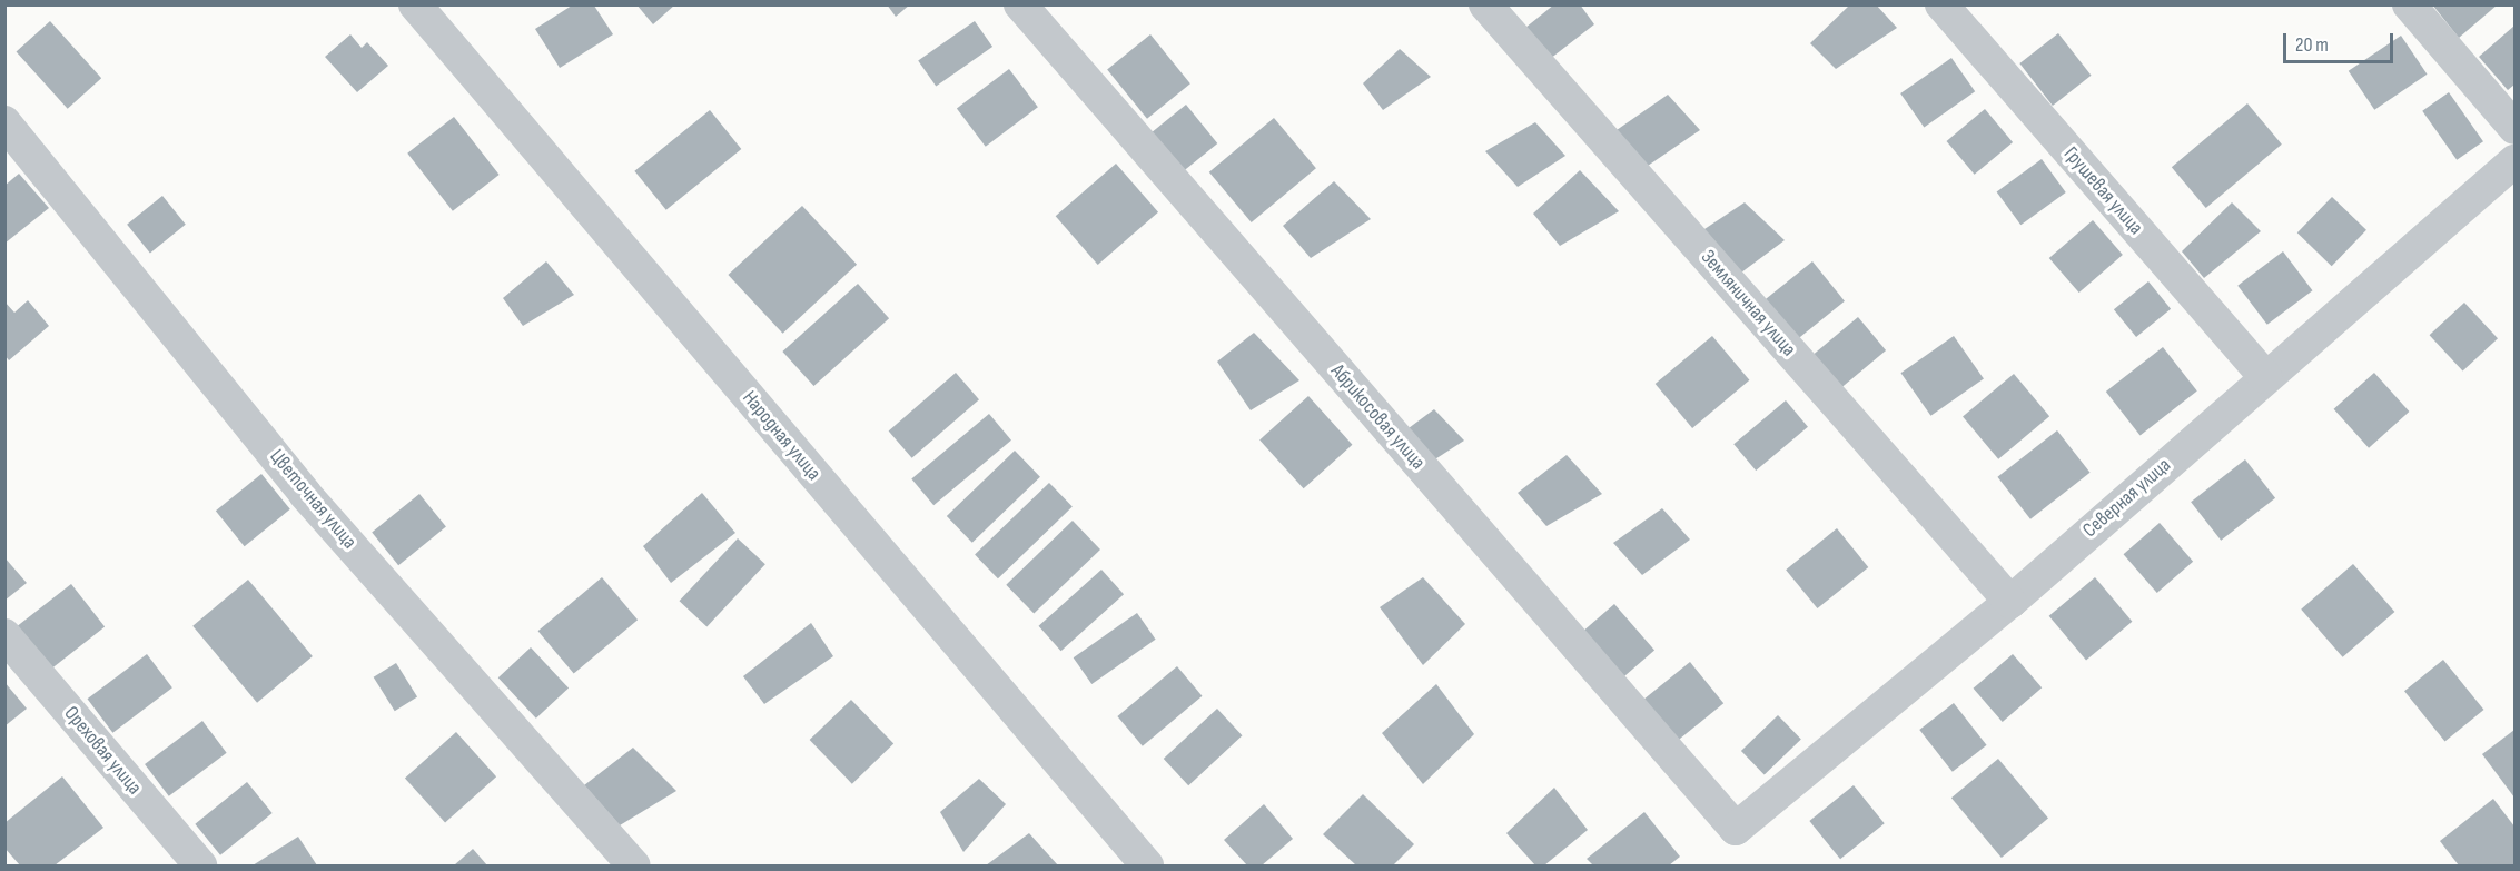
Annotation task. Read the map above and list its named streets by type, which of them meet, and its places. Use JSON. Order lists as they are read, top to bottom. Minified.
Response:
{"streets":{"street":["Грушевая улица","Земляничная улица","Абрикосовая улица","Народная улица","Северная улица","Цветочная улица","Ореховая улица"]},"crossings":[["Грушевая улица","Северная улица"],["Земляничная улица","Северная улица"],["Абрикосовая улица","Северная улица"]],"scale_bar":"20 m"}
